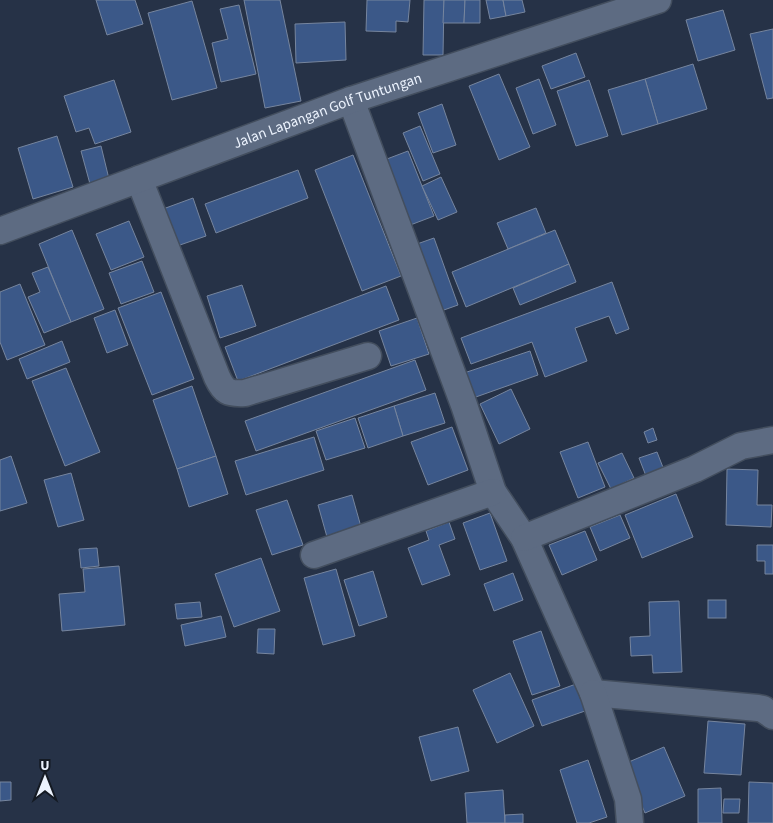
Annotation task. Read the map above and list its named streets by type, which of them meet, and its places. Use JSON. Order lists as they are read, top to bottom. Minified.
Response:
{"streets":{"street":["Jalan Lapangan Golf Tuntungan"]},"north":"top"}
